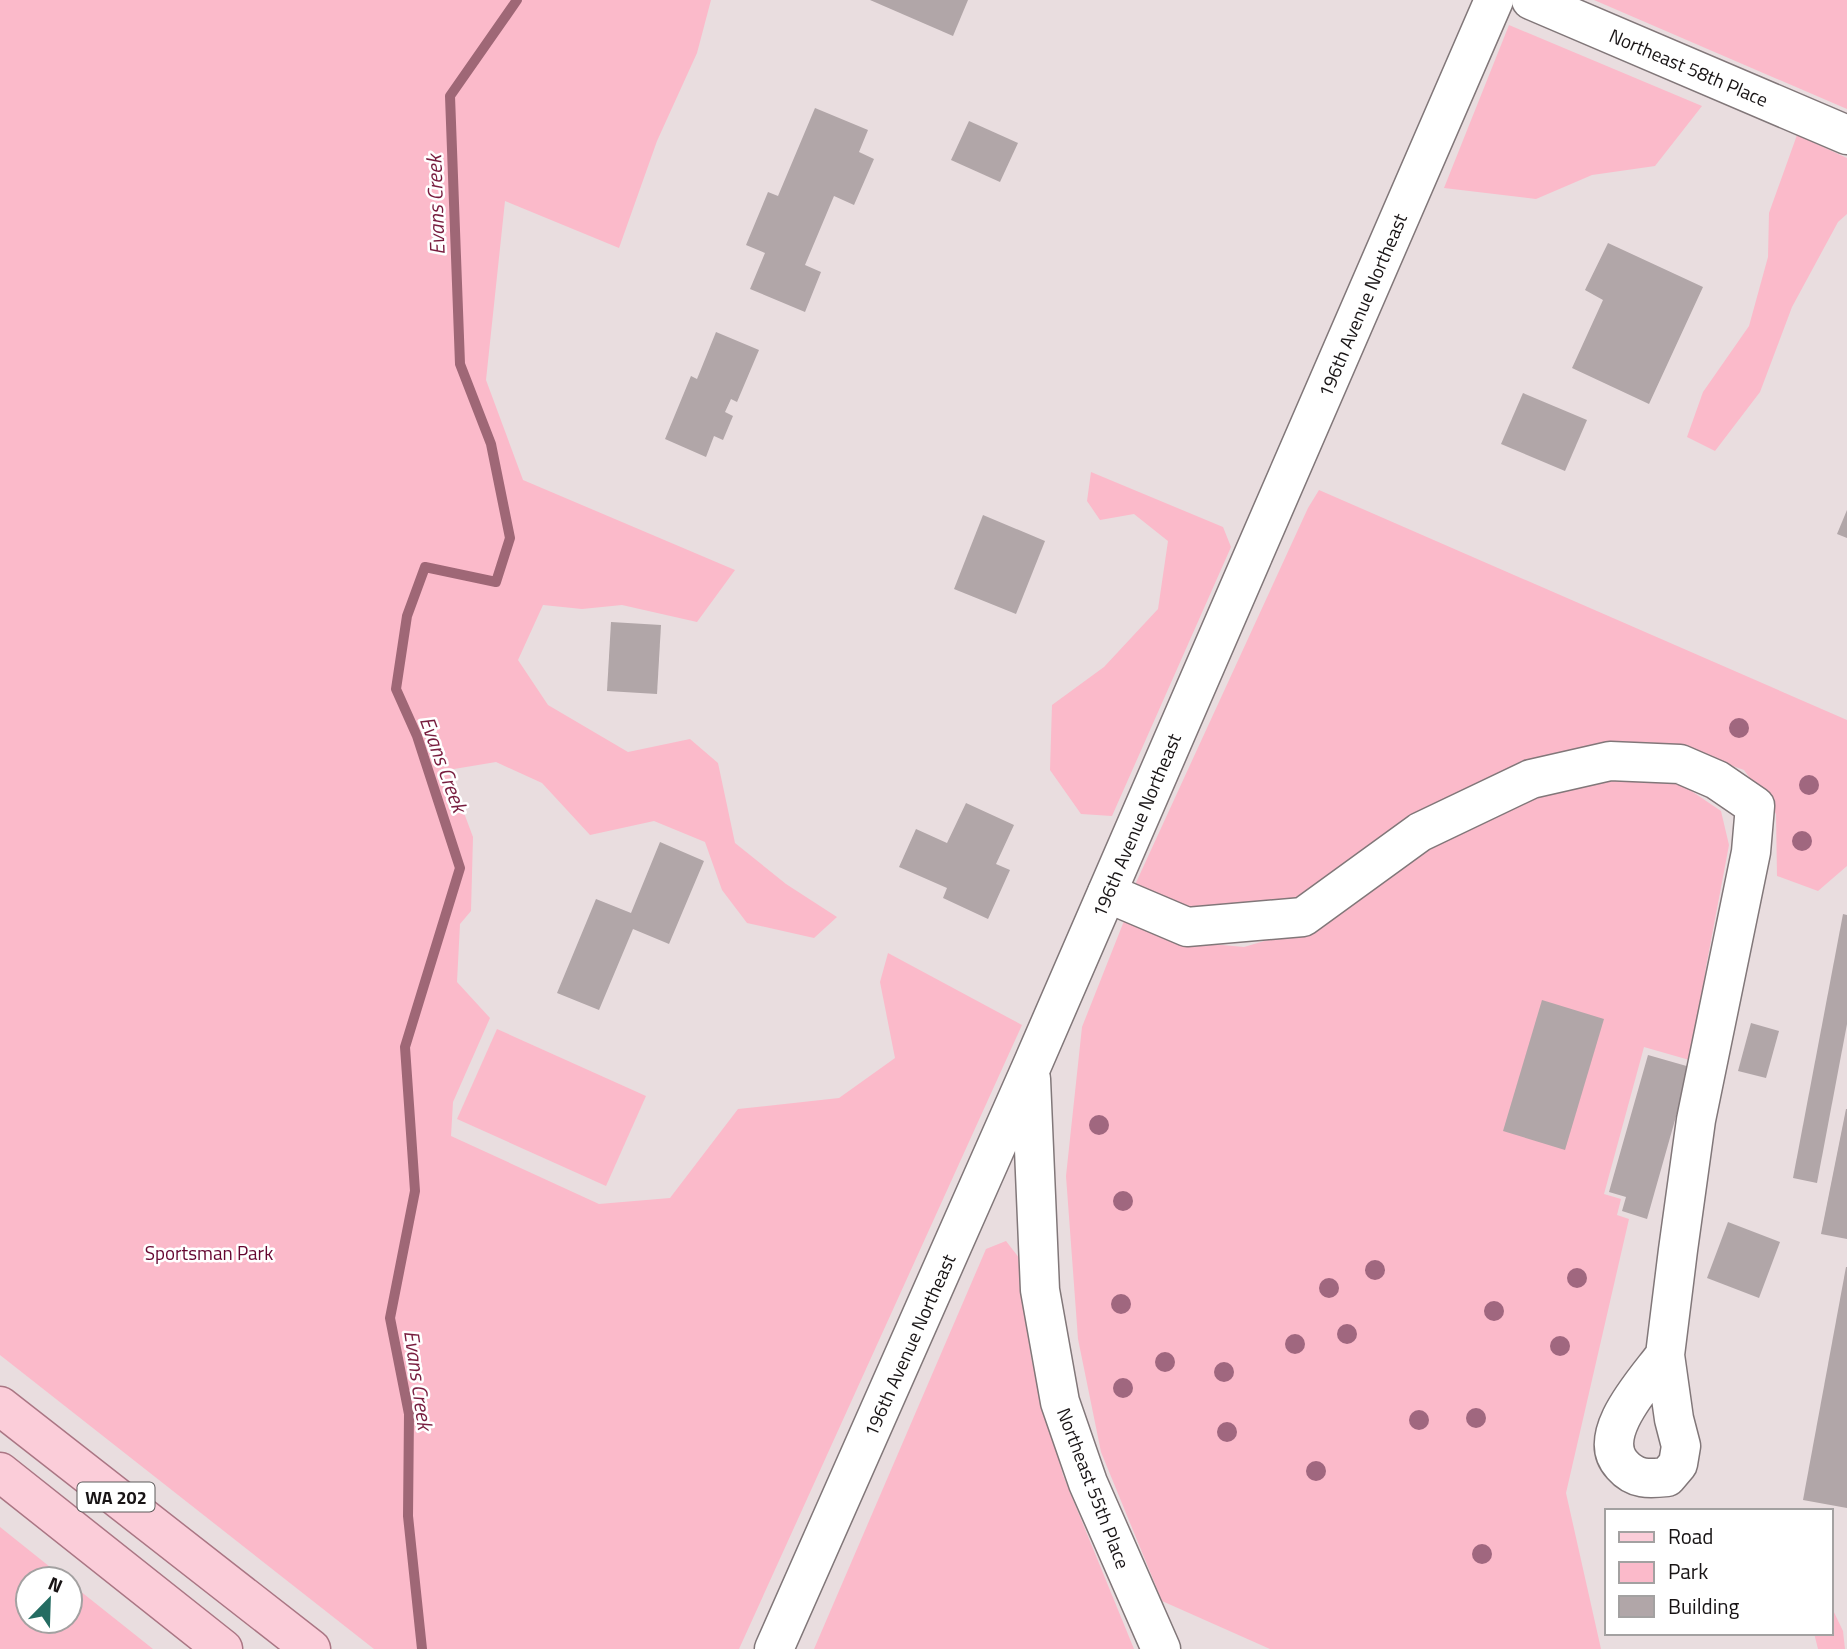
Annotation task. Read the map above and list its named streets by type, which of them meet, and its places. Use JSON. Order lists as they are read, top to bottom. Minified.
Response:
{"streets":{"main road":["WA 202"],"street":["Northeast 58th Place","196th Avenue Northeast","Northeast 55th Place"]},"crossings":[["196th Avenue Northeast","Northeast 55th Place"]],"water":["Evans Creek"],"parks":["Sportsman Park"],"legend":["Road","Park","Building"],"north":"top right"}
